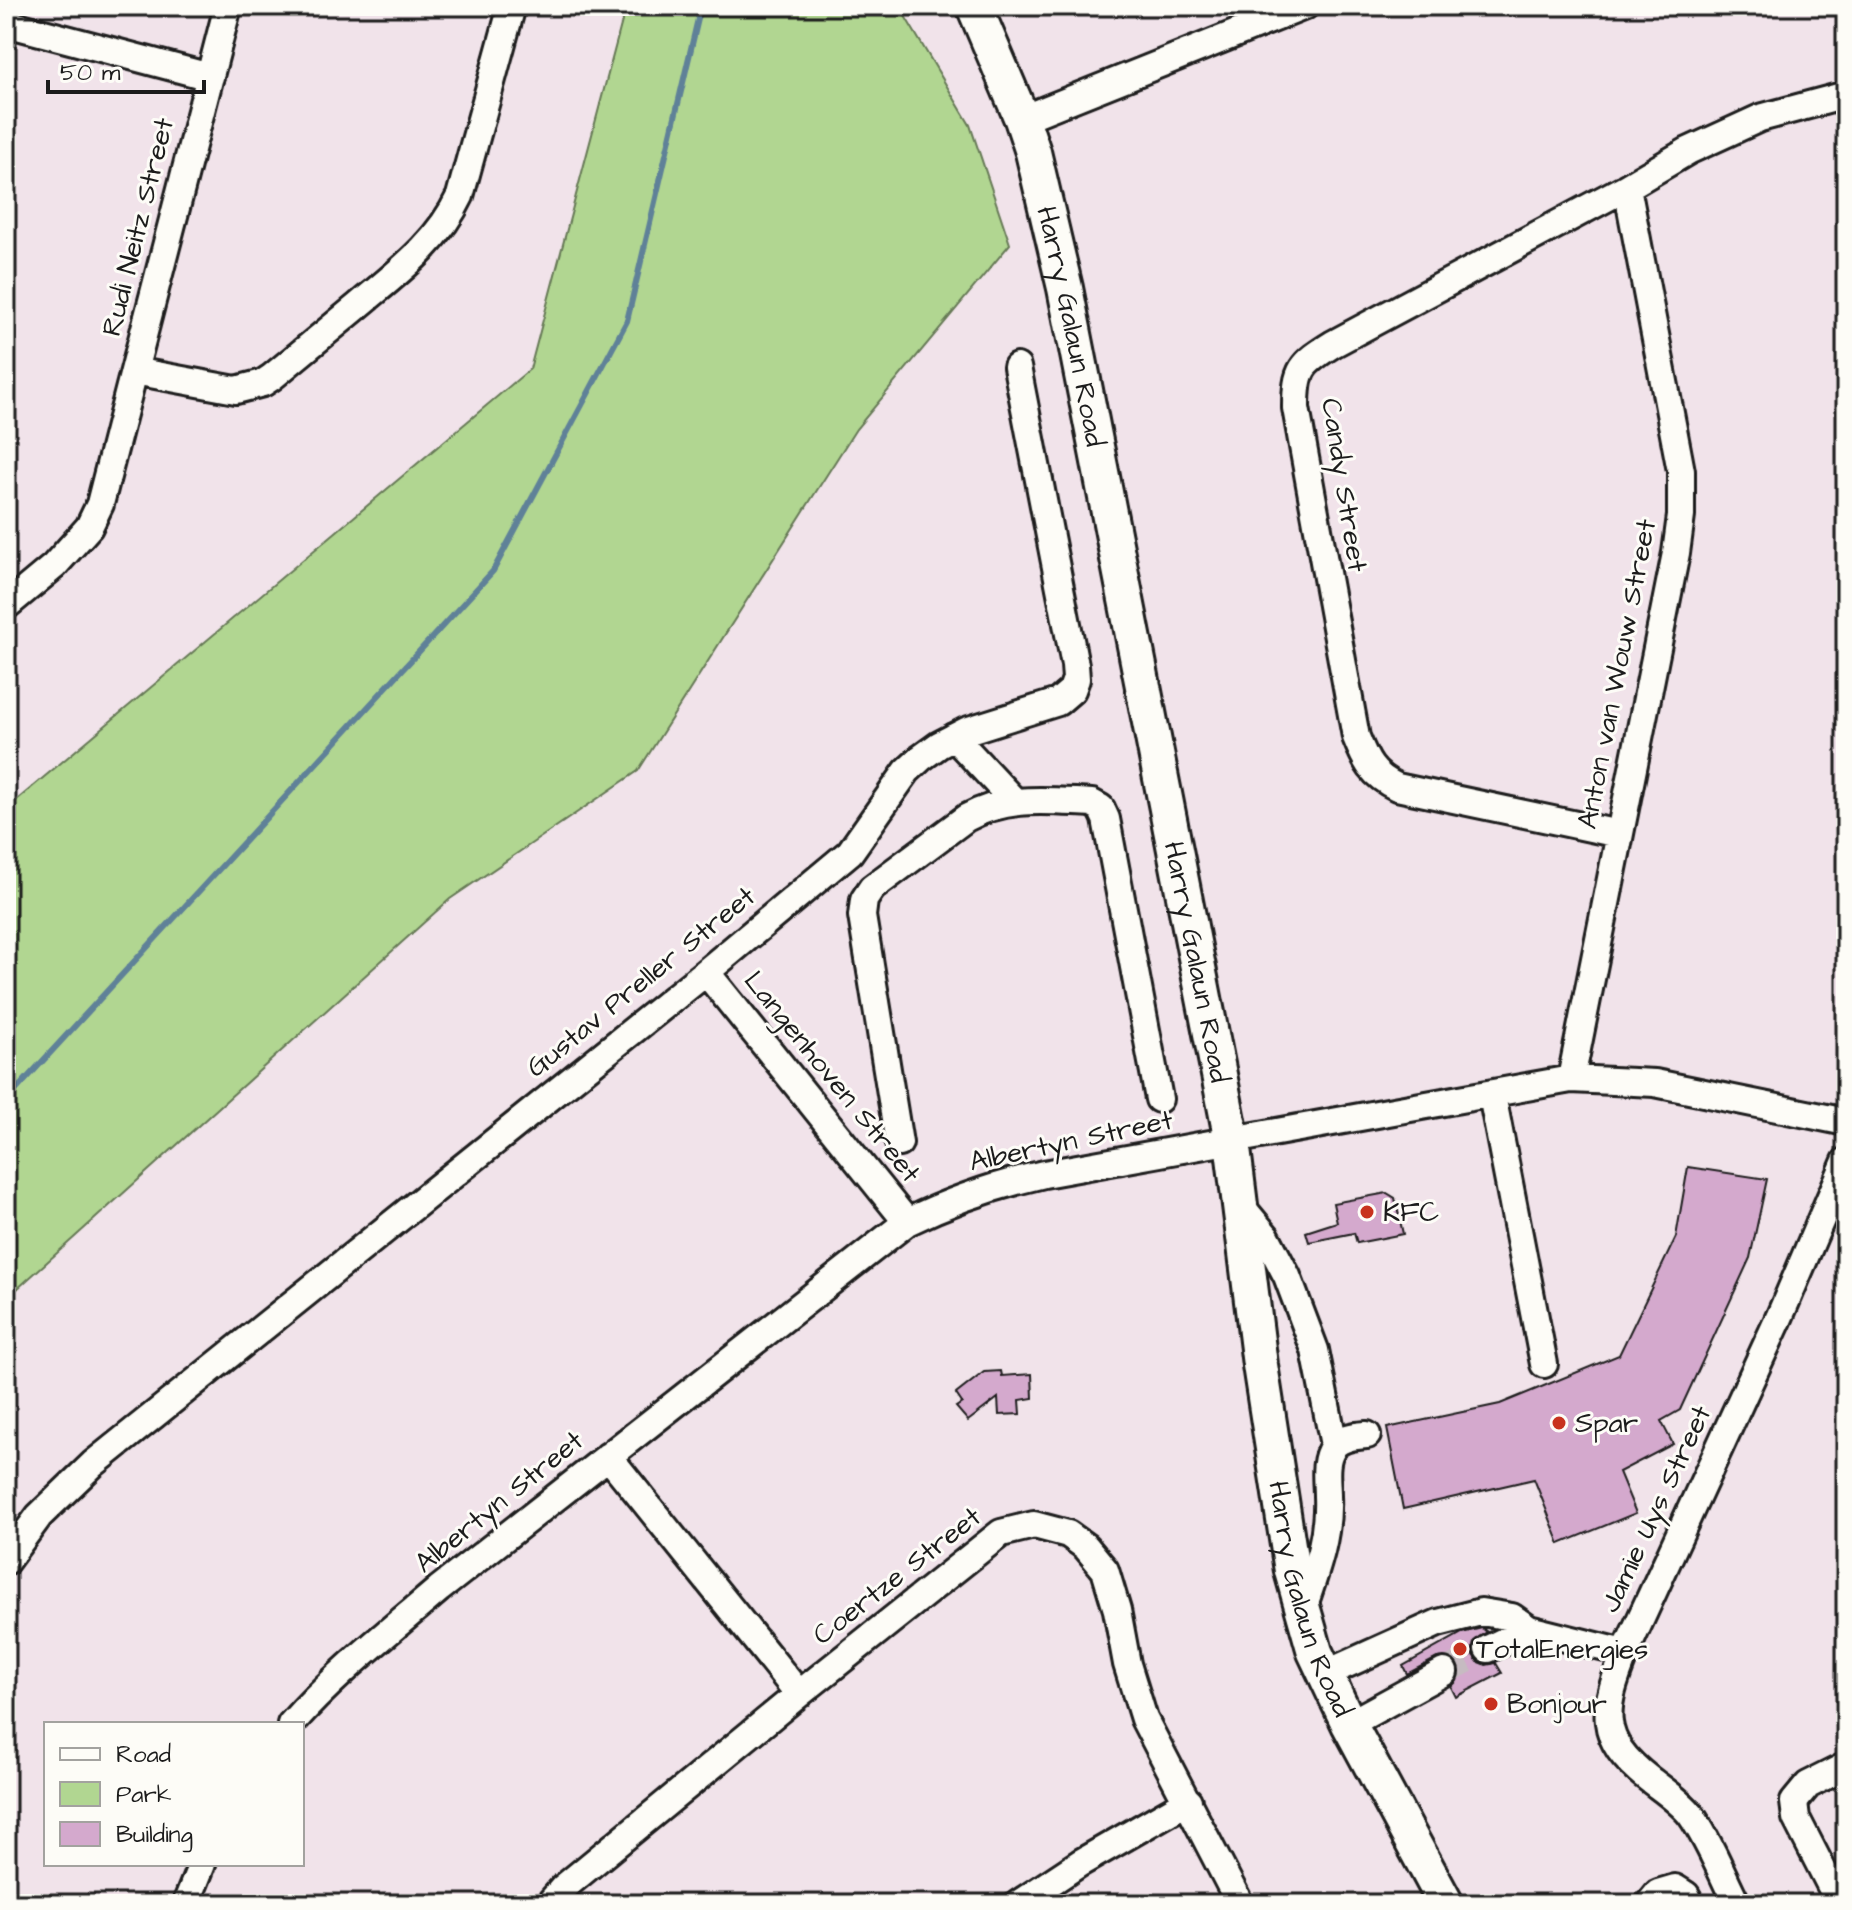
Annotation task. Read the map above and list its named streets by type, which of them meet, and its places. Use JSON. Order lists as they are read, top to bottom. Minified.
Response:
{"streets":{"main road":["Harry Galaun Road"],"street":["Rudi Neitz Street","Candy Street","Anton van Wouw Street","Gustav Preller Street","Langenhoven Street","Albertyn Street","Jamie Uys Street","Coertze Street"]},"crossings":[["Harry Galaun Road","Albertyn Street"],["Candy Street","Anton van Wouw Street"],["Anton van Wouw Street","Albertyn Street"],["Gustav Preller Street","Langenhoven Street"],["Langenhoven Street","Albertyn Street"]],"places":["KFC","Spar","TotalEnergies","Bonjour"],"legend":["Road","Park","Building"],"scale_bar":"50 m"}
